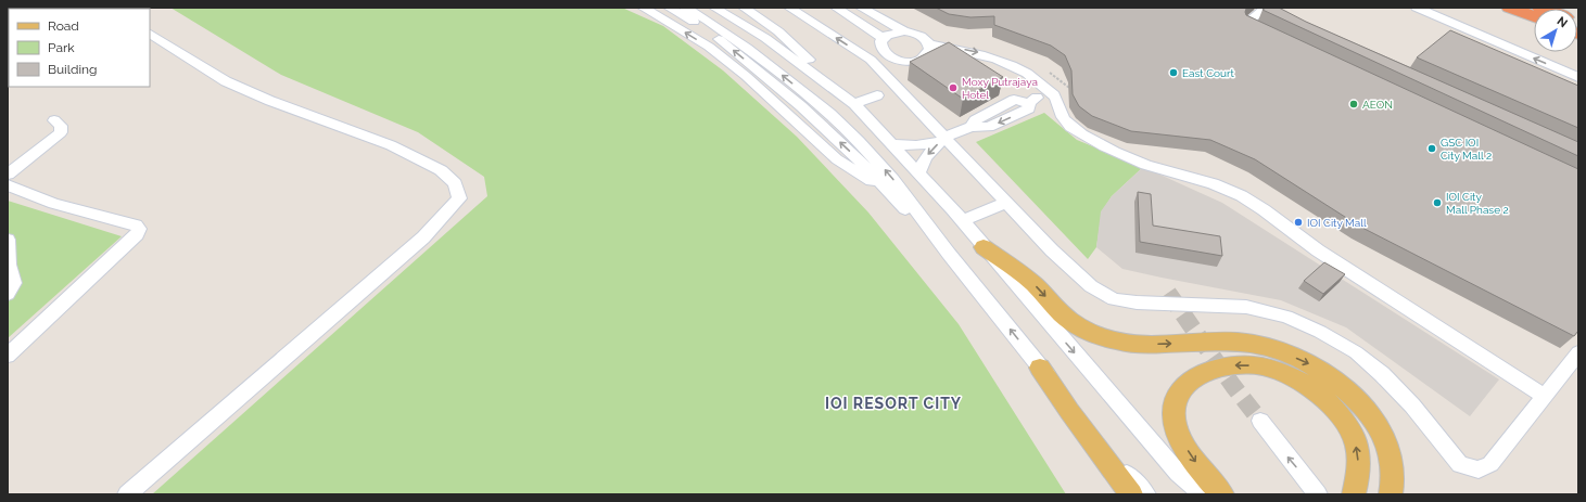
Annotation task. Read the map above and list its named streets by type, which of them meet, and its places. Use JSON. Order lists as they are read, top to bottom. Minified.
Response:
{"districts":["IOI RESORT CITY"],"places":["East Court","Moxy Putrajaya Hotel","AEON","GSC IOI City Mall 2","IOI City Mall Phase 2","IOI City Mall"],"legend":["Road","Park","Building"],"north":"top right"}
